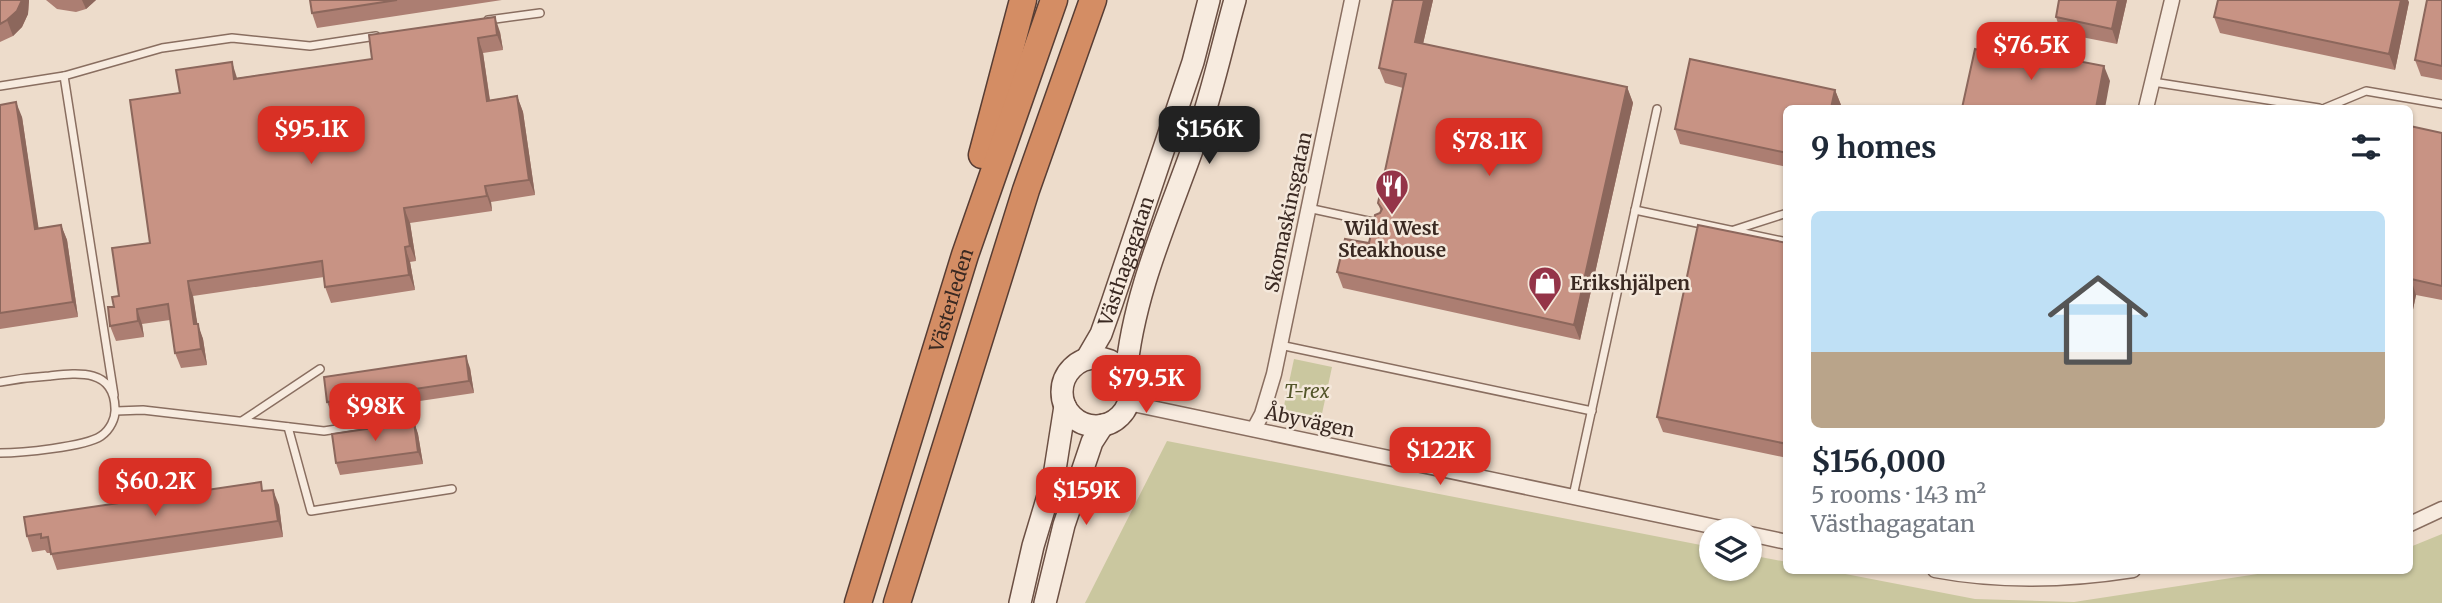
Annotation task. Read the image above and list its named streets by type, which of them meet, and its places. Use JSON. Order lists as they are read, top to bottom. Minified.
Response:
{"streets":{"highway":["Västerleden"],"main road":["Västhagagatan"],"street":["Skomaskinsgatan","Åbyvägen"]},"crossings":[["Skomaskinsgatan","Åbyvägen"],["Västhagagatan","Åbyvägen"]],"parks":["T-rex"],"places":{"restaurant":["Wild West Steakhouse"],"shop":["Erikshjälpen"]},"page":{"price":["$76.5K","$95.1K","$156K","$78.1K","$79.5K","$98K","$122K","$60.2K","$159K"],"heading":"9 homes","list":[{"name":"$156,000","note":"5 rooms · 143 m² · Västhagagatan"}]}}
